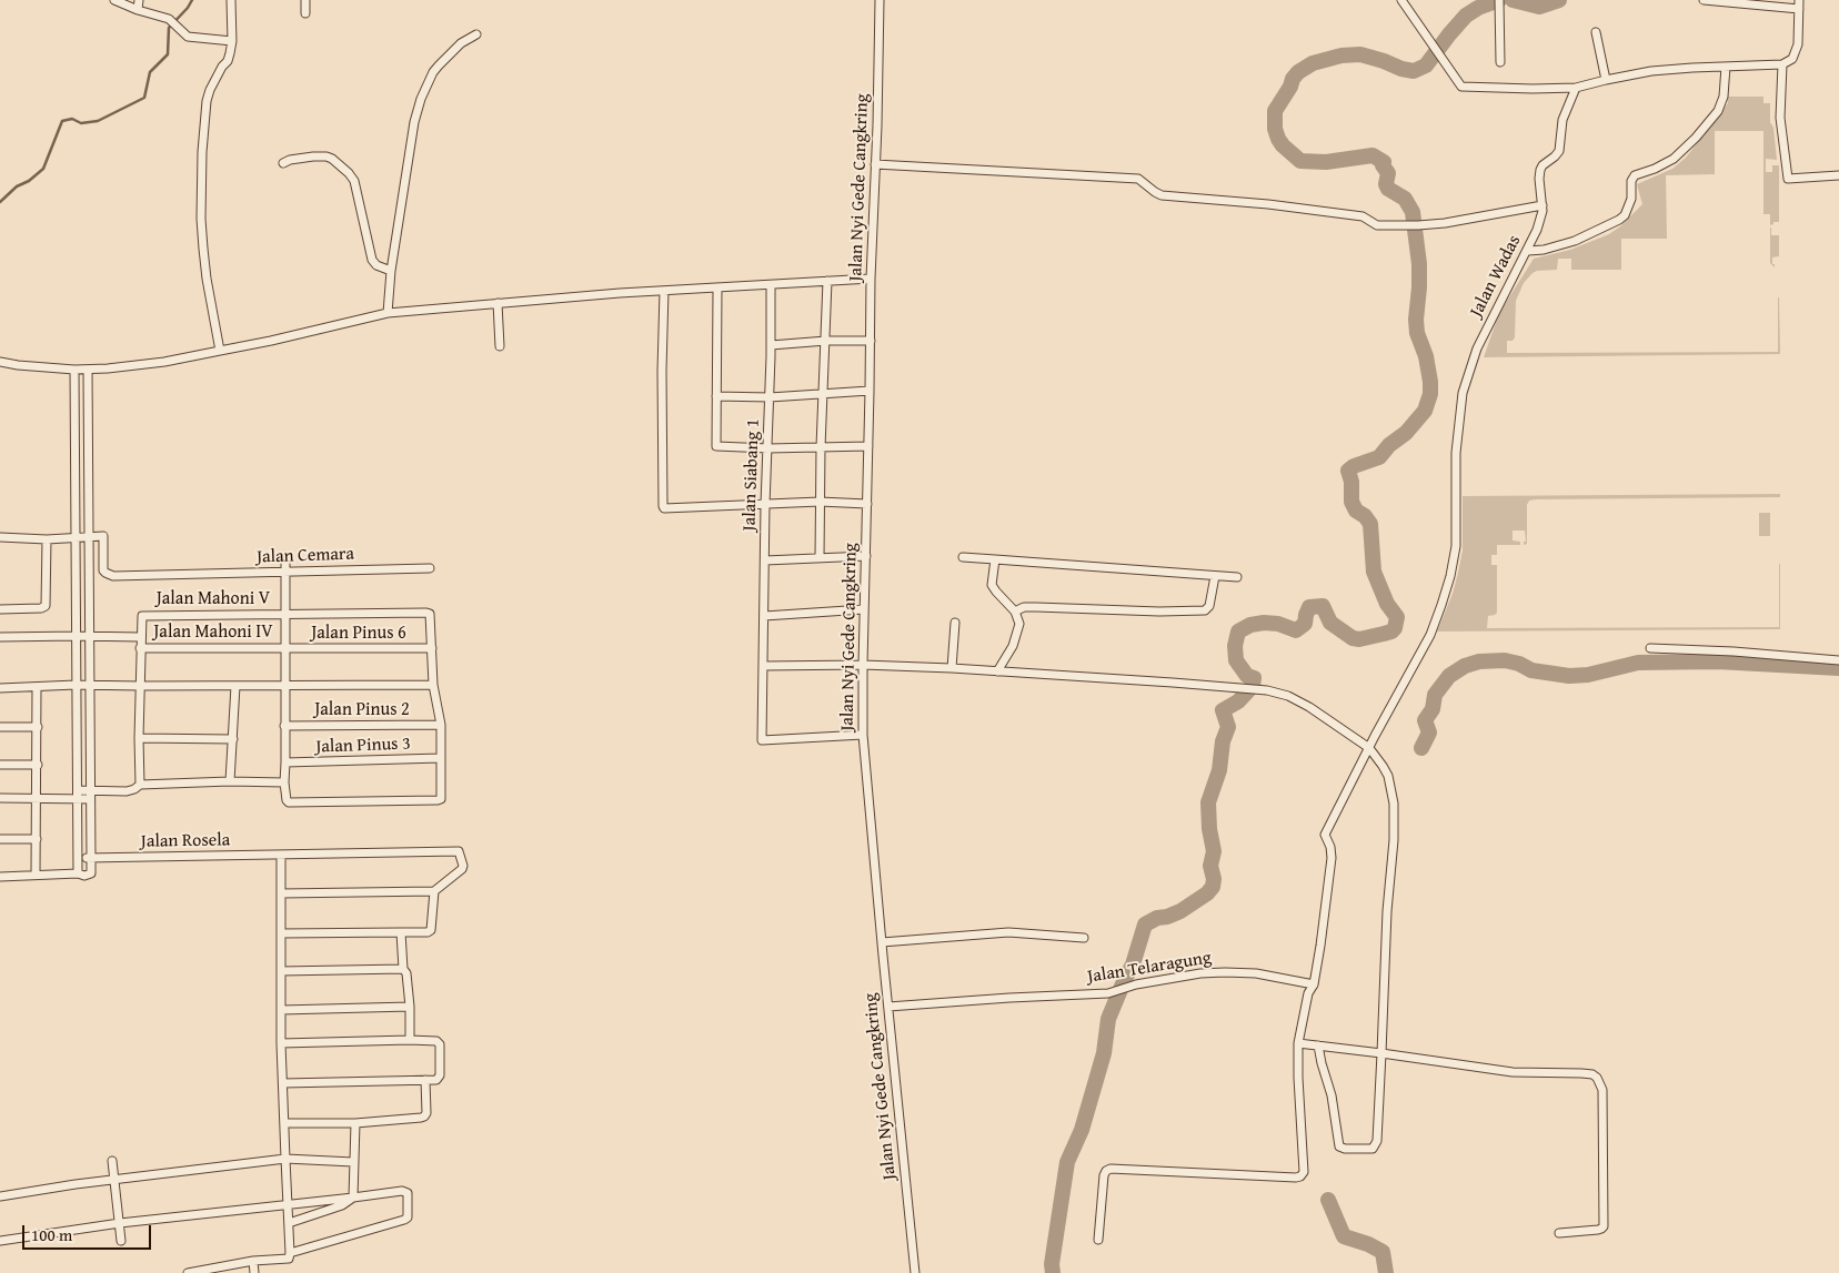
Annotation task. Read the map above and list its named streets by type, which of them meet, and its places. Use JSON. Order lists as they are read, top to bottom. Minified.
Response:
{"streets":{"street":["Jalan Nyi Gede Cangkring","Jalan Wadas","Jalan Siabang 1","Jalan Cemara","Jalan Mahoni V","Jalan Mahoni IV","Jalan Pinus 6","Jalan Pinus 2","Jalan Pinus 3","Jalan Rosela","Jalan Telaragung"]},"crossings":[["Jalan Nyi Gede Cangkring","Jalan Siabang 1"],["Jalan Nyi Gede Cangkring","Jalan Telaragung"],["Jalan Wadas","Jalan Telaragung"],["Jalan Mahoni V","Jalan Pinus 6"],["Jalan Mahoni IV","Jalan Pinus 6"]],"scale_bar":"100 m"}
